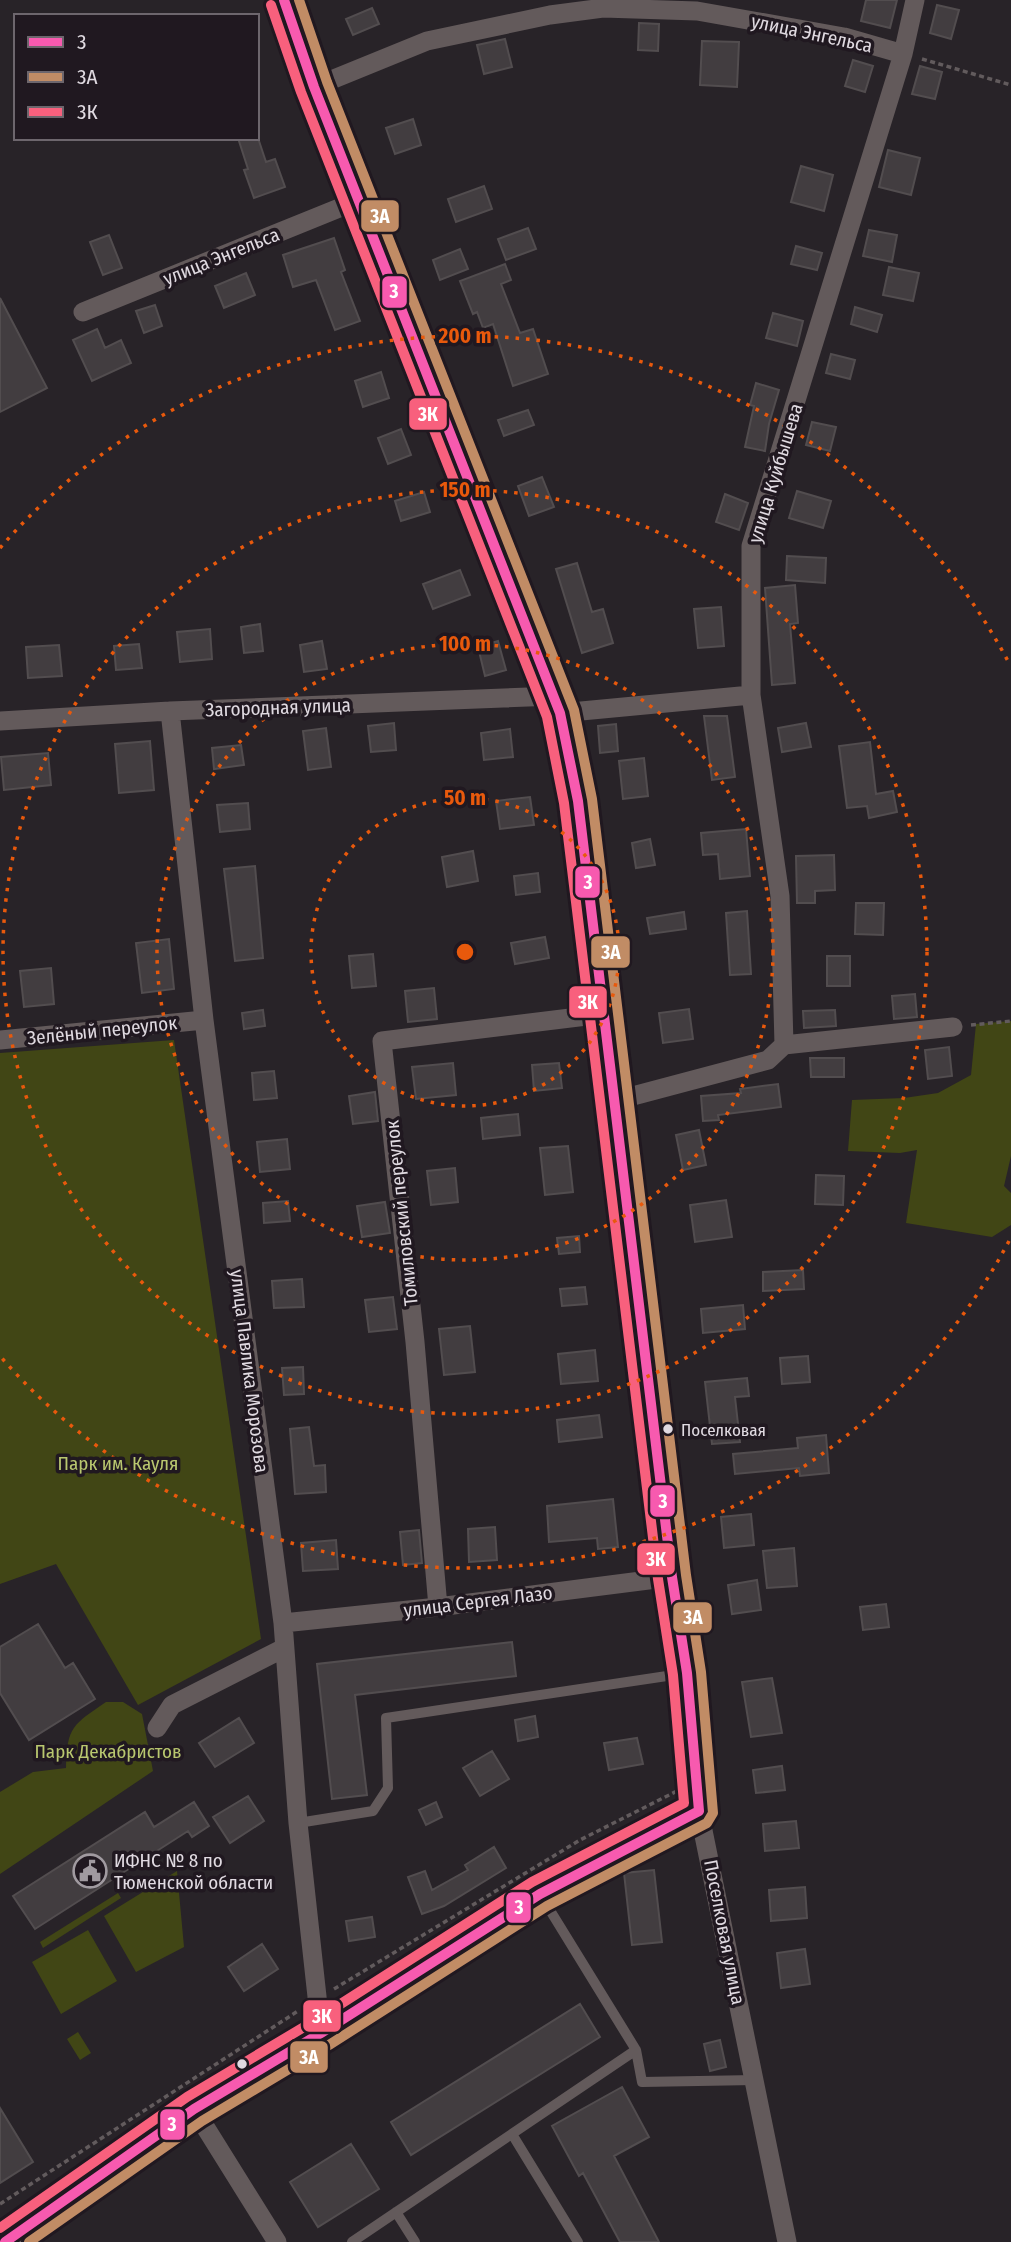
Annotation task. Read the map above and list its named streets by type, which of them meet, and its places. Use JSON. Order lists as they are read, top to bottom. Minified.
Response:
{"streets":{"street":["улица Энгельса","улица Куйбышева","Загородная улица","Зелёный переулок","Томиловский переулок","улица Павлика Морозова","улица Сергея Лазо","Поселковая улица"]},"crossings":[["улица Энгельса","улица Куйбышева"],["улица Энгельса","Поселковая улица"],["улица Куйбышева","Загородная улица"],["Загородная улица","улица Павлика Морозова"],["Загородная улица","Поселковая улица"],["Зелёный переулок","улица Павлика Морозова"],["Томиловский переулок","улица Сергея Лазо"],["Томиловский переулок","Поселковая улица"],["улица Павлика Морозова","улица Сергея Лазо"],["улица Сергея Лазо","Поселковая улица"]],"parks":["Парк им. Кауля","Парк Декабристов"],"places":{"other":["Поселковая"],"public building":["ИФНС № 8 по Тюменской области"]},"lines":["transit line 3","transit line 3А","transit line 3К"],"legend":["3","3А","3К"],"rings":["200 m","150 m","100 m","50 m"]}
